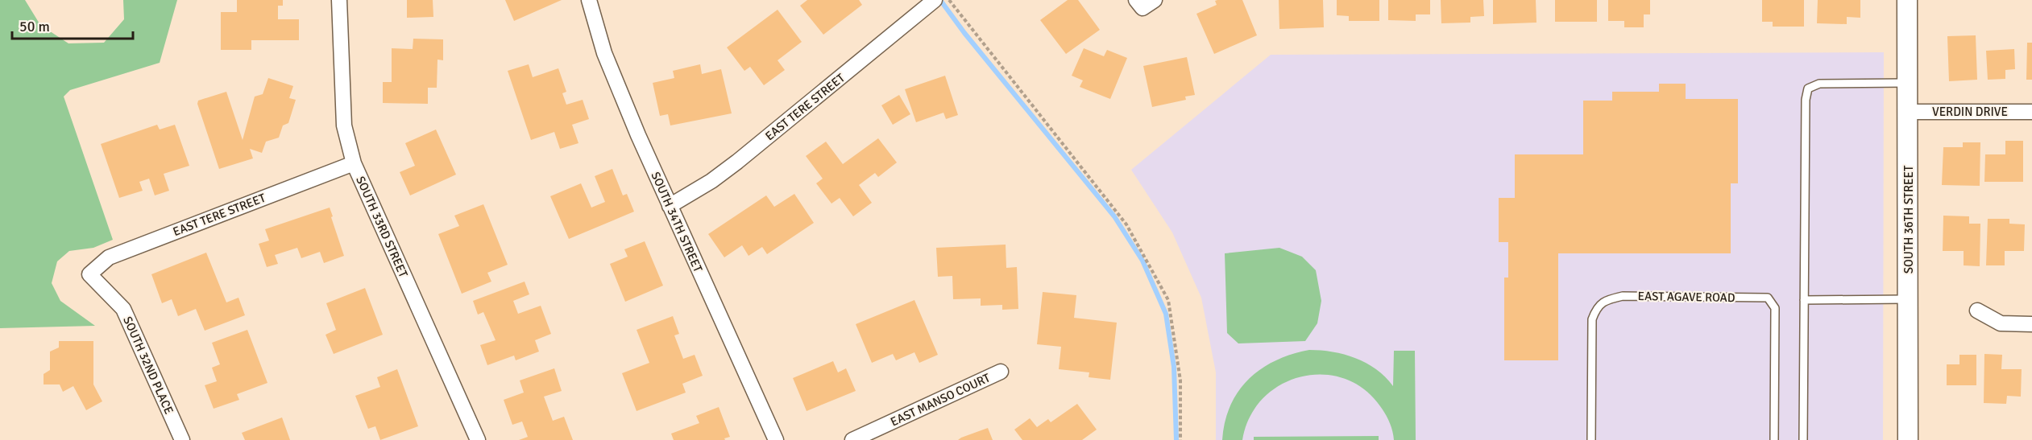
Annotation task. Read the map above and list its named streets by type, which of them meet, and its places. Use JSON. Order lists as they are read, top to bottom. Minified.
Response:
{"streets":{"street":["EAST TERE STREET","VERDIN DRIVE","SOUTH 36TH STREET","SOUTH 34TH STREET","SOUTH 33RD STREET","SOUTH 32ND PLACE","EAST MANSO COURT"],"lane":["EAST AGAVE ROAD"]},"crossings":[["EAST TERE STREET","SOUTH 34TH STREET"],["EAST TERE STREET","SOUTH 33RD STREET"],["EAST TERE STREET","SOUTH 32ND PLACE"],["VERDIN DRIVE","SOUTH 36TH STREET"]],"scale_bar":"50 m"}
